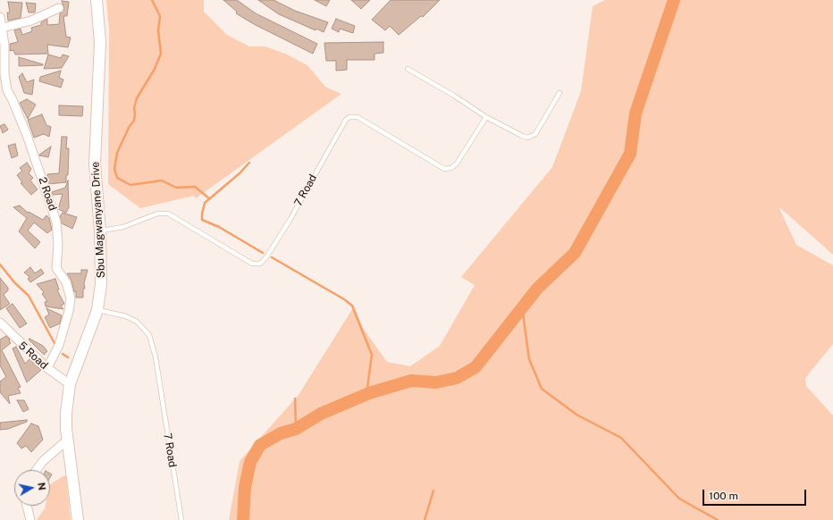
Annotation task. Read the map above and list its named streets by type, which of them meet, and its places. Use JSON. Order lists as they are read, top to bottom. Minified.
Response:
{"streets":{"main road":["Sbu Magwanyane Drive"],"street":["2 Road","5 Road"],"lane":["7 Road"]},"crossings":[["7 Road","Sbu Magwanyane Drive"],["2 Road","5 Road"],["Sbu Magwanyane Drive","5 Road"]],"scale_bar":"100 m","north":"right"}
